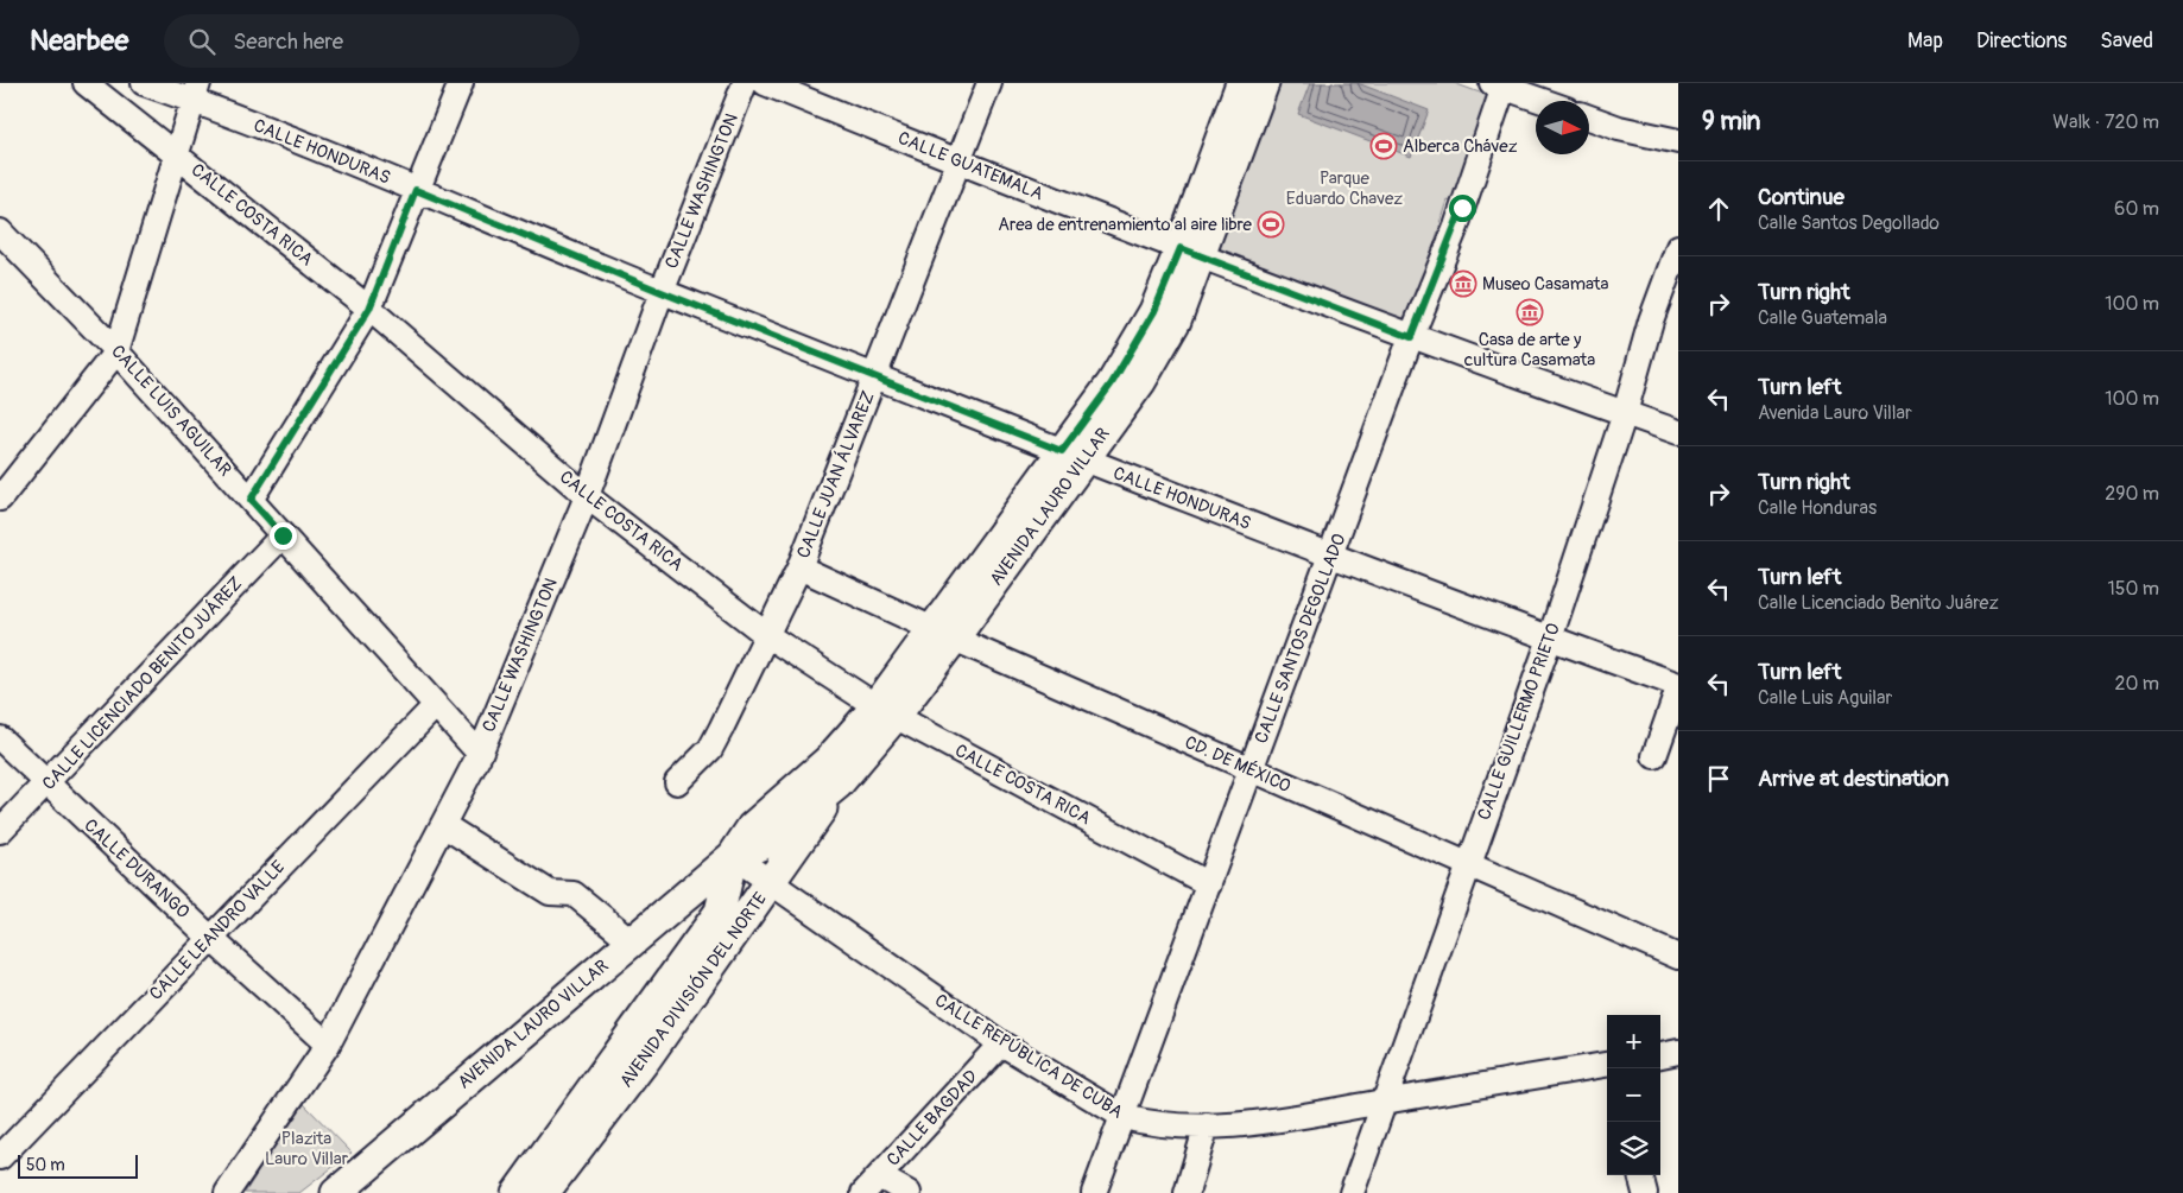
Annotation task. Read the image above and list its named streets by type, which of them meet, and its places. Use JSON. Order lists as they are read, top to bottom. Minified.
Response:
{"streets":{"main road":["AVENIDA LAURO VILLAR","AVENIDA DIVISIÓN DEL NORTE"],"street":["CALLE HONDURAS","CALLE GUATEMALA","CALLE WASHINGTON","CALLE COSTA RICA","CALLE LUIS AGUILAR","CALLE JUAN ÁLVAREZ","CALLE SANTOS DEGOLLADO","CALLE LICENCIADO BENITO JUÁREZ","CALLE GUILLERMO PRIETO","CD. DE MÉXICO","CALLE DURANGO","CALLE LEANDRO VALLE","CALLE REPÚBLICA DE CUBA","CALLE BAGDAD"]},"crossings":[["CALLE HONDURAS","CALLE WASHINGTON"],["CALLE HONDURAS","CALLE JUAN ÁLVAREZ"],["CALLE HONDURAS","AVENIDA LAURO VILLAR"],["CALLE HONDURAS","CALLE SANTOS DEGOLLADO"],["CALLE HONDURAS","CALLE GUILLERMO PRIETO"],["CALLE GUATEMALA","CALLE JUAN ÁLVAREZ"],["CALLE GUATEMALA","AVENIDA LAURO VILLAR"],["CALLE GUATEMALA","CALLE SANTOS DEGOLLADO"],["CALLE GUATEMALA","CALLE GUILLERMO PRIETO"],["CALLE WASHINGTON","CALLE COSTA RICA"],["CALLE WASHINGTON","CALLE LUIS AGUILAR"],["CALLE WASHINGTON","CALLE DURANGO"],["CALLE COSTA RICA","CALLE JUAN ÁLVAREZ"],["CALLE COSTA RICA","AVENIDA LAURO VILLAR"],["CALLE COSTA RICA","CALLE SANTOS DEGOLLADO"],["CALLE LUIS AGUILAR","CALLE LICENCIADO BENITO JUÁREZ"],["CALLE LUIS AGUILAR","CALLE LEANDRO VALLE"],["CALLE JUAN ÁLVAREZ","CD. DE MÉXICO"],["AVENIDA LAURO VILLAR","CD. DE MÉXICO"],["AVENIDA LAURO VILLAR","AVENIDA DIVISIÓN DEL NORTE"],["AVENIDA LAURO VILLAR","CALLE REPÚBLICA DE CUBA"],["CALLE SANTOS DEGOLLADO","CD. DE MÉXICO"],["CALLE SANTOS DEGOLLADO","CALLE REPÚBLICA DE CUBA"],["CALLE LICENCIADO BENITO JUÁREZ","CALLE DURANGO"],["CALLE GUILLERMO PRIETO","CD. DE MÉXICO"],["CALLE GUILLERMO PRIETO","CALLE REPÚBLICA DE CUBA"],["CALLE DURANGO","CALLE LEANDRO VALLE"],["AVENIDA DIVISIÓN DEL NORTE","CALLE REPÚBLICA DE CUBA"],["CALLE REPÚBLICA DE CUBA","CALLE BAGDAD"]],"parks":["Parque Eduardo Chavez","Plazita Lauro Villar"],"places":{"sports":["Alberca Chávez","Area de entrenamiento al aire libre"],"museum":["Museo Casamata","Casa de arte y cultura Casamata"]},"scale_bar":"50 m","north":"right","page":{"header":"Nearbee","search":"Search here","nav":["Map","Directions","Saved"],"heading":["9 min","Walk · 720 m"],"list":[["Continue","Calle Santos Degollado","60 m"],["Turn right","Calle Guatemala","100 m"],["Turn left","Avenida Lauro Villar","100 m"],["Turn right","Calle Honduras","290 m"],["Turn left","Calle Licenciado Benito Juárez","150 m"],["Turn left","Calle Luis Aguilar","20 m"],"Arrive at destination"],"map_buttons":["+","−"],"scale":"50 m"}}
